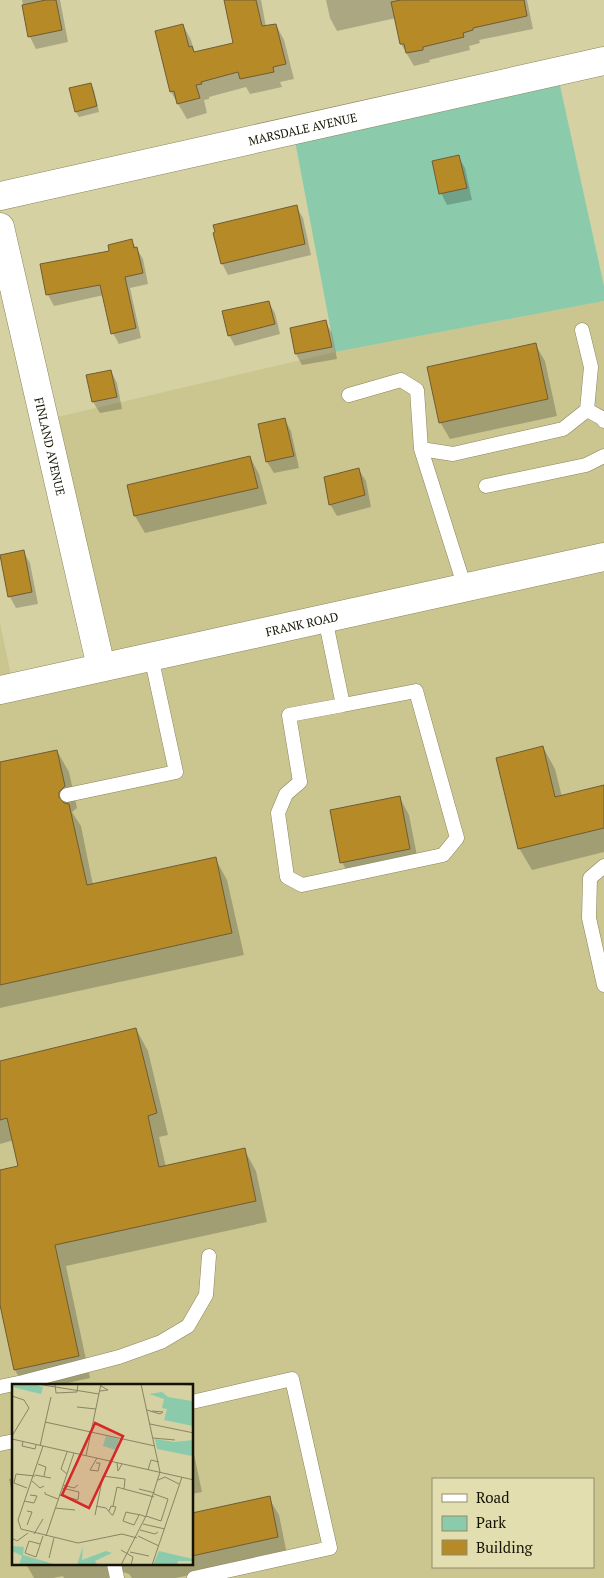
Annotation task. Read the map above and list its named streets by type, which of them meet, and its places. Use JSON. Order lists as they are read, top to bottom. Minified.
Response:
{"streets":{"street":["MARSDALE AVENUE","FINLAND AVENUE","FRANK ROAD"]},"crossings":[["FINLAND AVENUE","FRANK ROAD"]],"legend":["Road","Park","Building"]}
